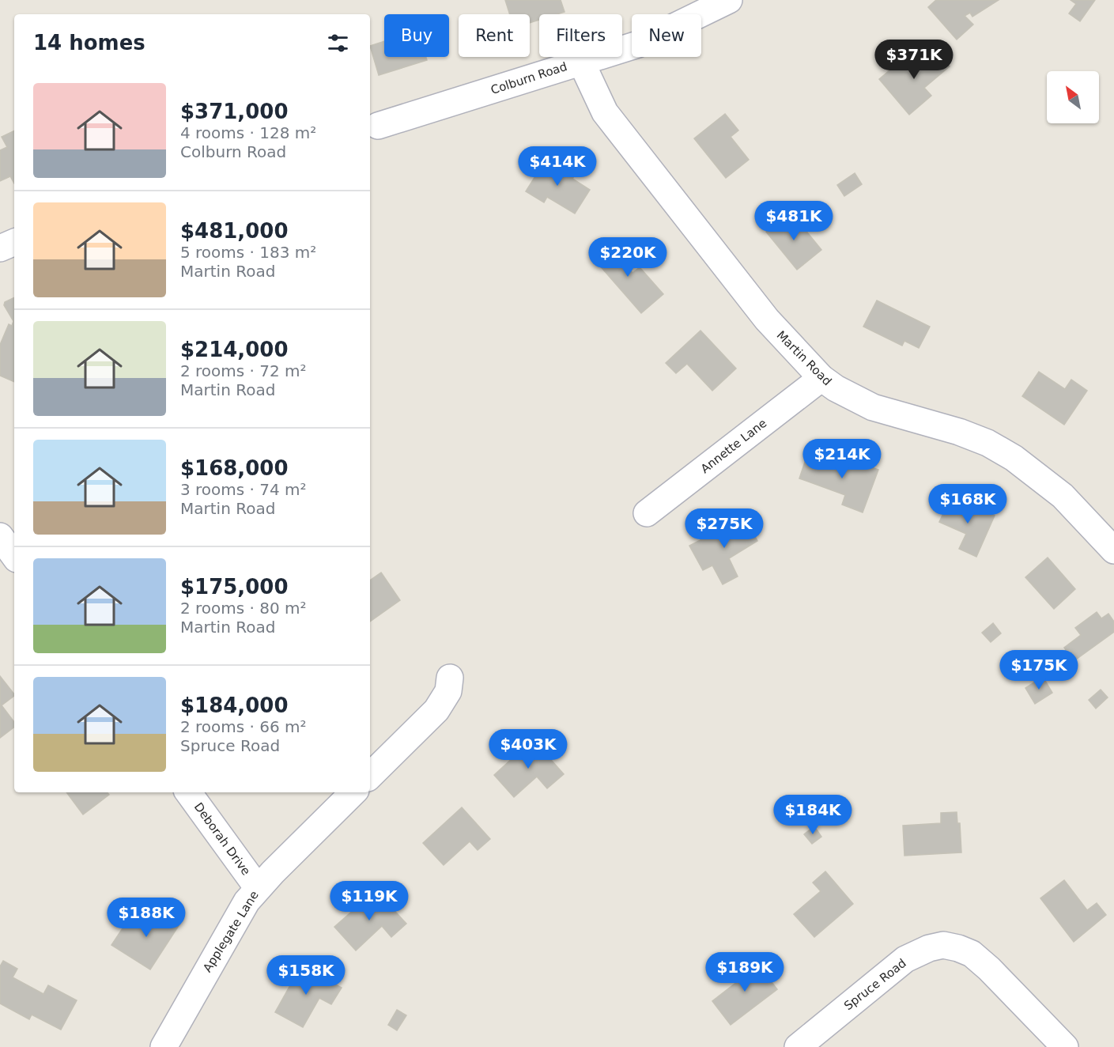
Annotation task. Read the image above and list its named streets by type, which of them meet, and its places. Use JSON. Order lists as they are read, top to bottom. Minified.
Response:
{"streets":{"street":["Colburn Road","Martin Road","Annette Lane","Deborah Drive","Applegate Lane","Spruce Road"]},"crossings":[["Colburn Road","Martin Road"],["Martin Road","Annette Lane"],["Deborah Drive","Applegate Lane"]],"north":"top left","page":{"chip":["Buy","Rent","Filters","New"],"heading":"14 homes","price":["$371K","$414K","$481K","$220K","$214K","$168K","$275K","$175K","$403K","$184K","$119K","$188K","$189K","$158K"],"list":[{"name":"$371,000","note":"4 rooms · 128 m² · Colburn Road"},{"name":"$481,000","note":"5 rooms · 183 m² · Martin Road"},{"name":"$214,000","note":"2 rooms · 72 m² · Martin Road"},{"name":"$168,000","note":"3 rooms · 74 m² · Martin Road"},{"name":"$175,000","note":"2 rooms · 80 m² · Martin Road"},{"name":"$184,000","note":"2 rooms · 66 m² · Spruce Road"}]}}
